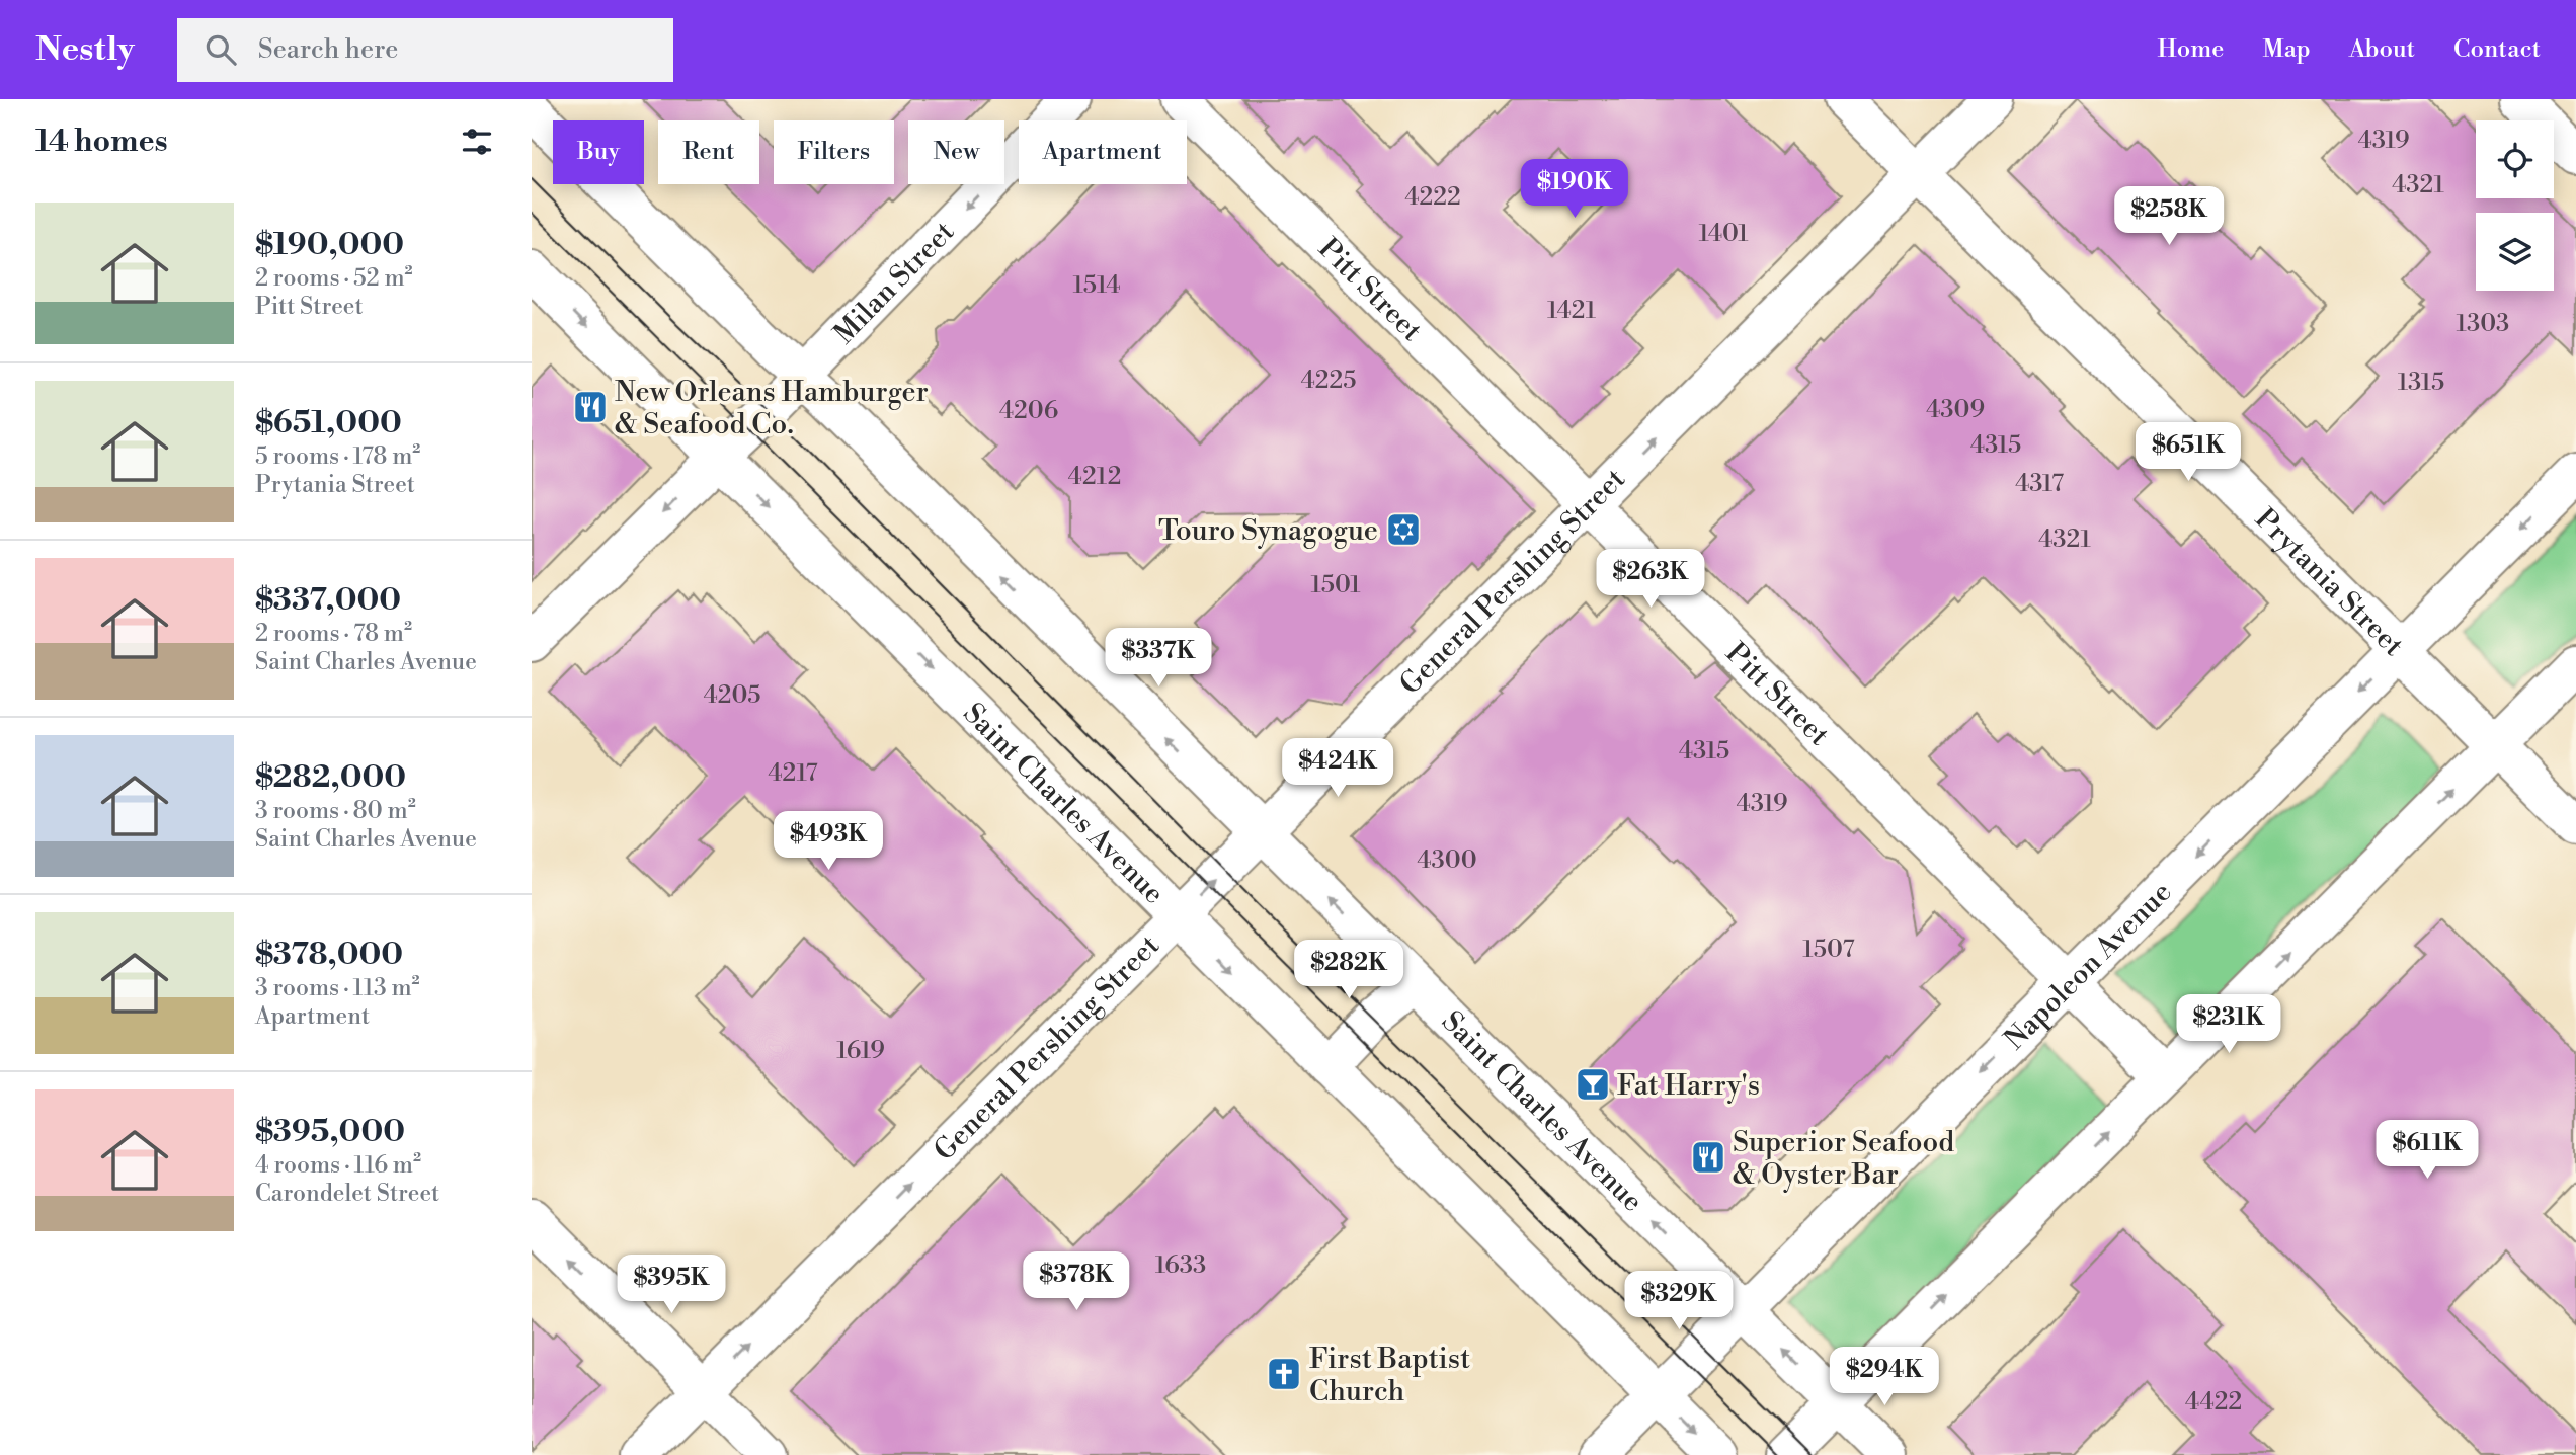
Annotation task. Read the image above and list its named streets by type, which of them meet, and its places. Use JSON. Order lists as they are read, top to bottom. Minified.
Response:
{"streets":{"street":["Milan Street","Pitt Street","General Pershing Street","Prytania Street","Saint Charles Avenue","Napoleon Avenue"]},"crossings":[["Milan Street","Saint Charles Avenue"],["Pitt Street","General Pershing Street"],["Pitt Street","Napoleon Avenue"],["General Pershing Street","Prytania Street"],["General Pershing Street","Saint Charles Avenue"],["Prytania Street","Napoleon Avenue"],["Saint Charles Avenue","Napoleon Avenue"]],"one_way":["Milan Street","General Pershing Street"],"places":{"restaurant":["New Orleans Hamburger & Seafood Co.","Superior Seafood & Oyster Bar"],"synagogue":["Touro Synagogue"],"bar":["Fat Harry's"],"church":["First Baptist Church"]},"house_numbers":["4319","4321","4222","1401","1514","1421","1303","4225","1315","4309","4206","4315","4212","4317","4321","1501","4205","4315","4217","4319","4300","1507","1619","1633","4422"],"page":{"header":"Nestly","search":"Search here","nav":["Home","Map","About","Contact"],"heading":"14 homes","chip":["Buy","Rent","Filters","New","Apartment"],"price":["$190K","$258K","$651K","$263K","$337K","$424K","$493K","$282K","$231K","$611K","$378K","$395K","$329K","$294K"],"list":[{"name":"$190,000","note":"2 rooms · 52 m² · Pitt Street"},{"name":"$651,000","note":"5 rooms · 178 m² · Prytania Street"},{"name":"$337,000","note":"2 rooms · 78 m² · Saint Charles Avenue"},{"name":"$282,000","note":"3 rooms · 80 m² · Saint Charles Avenue"},{"name":"$378,000","note":"3 rooms · 113 m² · Apartment"},{"name":"$395,000","note":"4 rooms · 116 m² · Carondelet Street"}]}}
